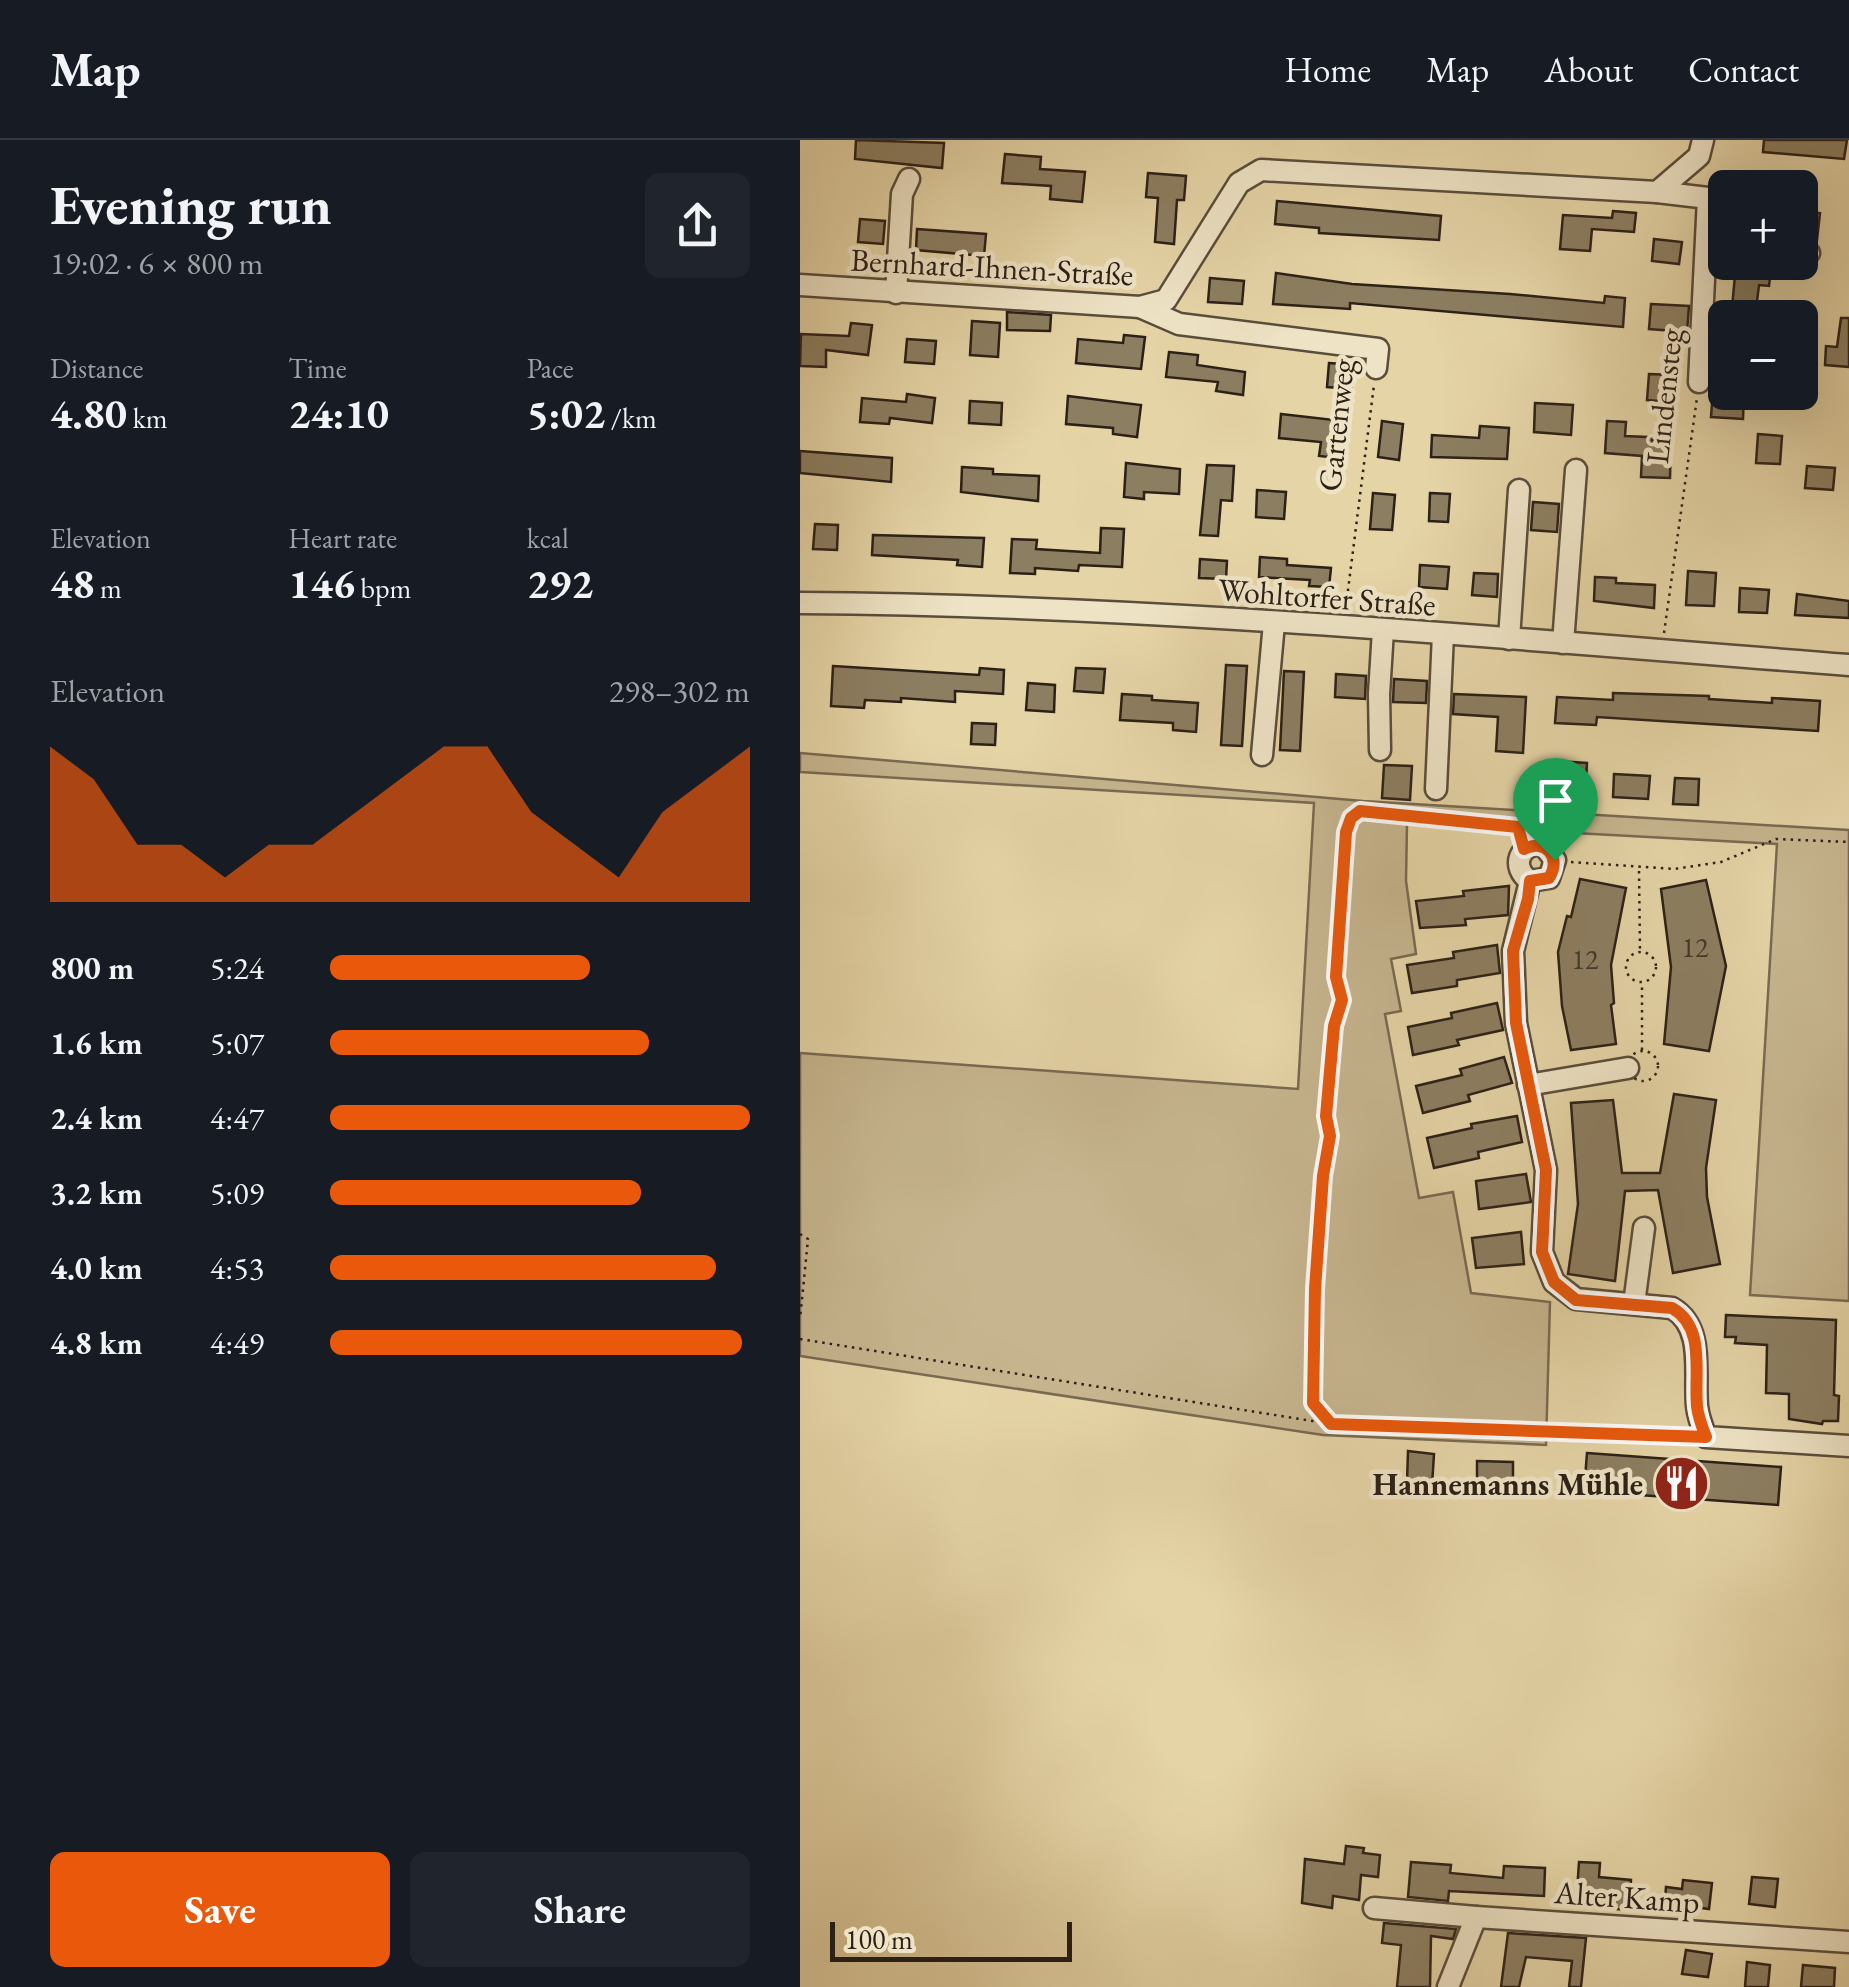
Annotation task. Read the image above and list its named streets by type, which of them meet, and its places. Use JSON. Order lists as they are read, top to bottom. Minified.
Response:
{"streets":{"street":["Bernhard-Ihnen-Straße","Lindensteg","Gartenweg","Wohltorfer Straße","Alter Kamp"]},"crossings":[["Bernhard-Ihnen-Straße","Lindensteg"],["Bernhard-Ihnen-Straße","Gartenweg"],["Lindensteg","Wohltorfer Straße"],["Gartenweg","Wohltorfer Straße"]],"places":{"restaurant":["Hannemanns Mühle"]},"house_numbers":["12","12"],"scale_bar":"100 m","page":{"header":"Map","nav":["Home","Map","About","Contact"],"heading":["Evening run","19:02 · 6 × 800 m"],"map_buttons":["+","−"],"stats":[["Distance","4.80 km"],["Time","24:10"],["Pace","5:02 /km"],["Elevation","48 m"],["Heart rate","146 bpm"],["kcal","292"]],"chart":["Elevation","298–302 m"],"list":[{"name":"800 m","note":"5:24"},{"name":"1.6 km","note":"5:07"},{"name":"2.4 km","note":"4:47"},{"name":"3.2 km","note":"5:09"},{"name":"4.0 km","note":"4:53"},{"name":"4.8 km","note":"4:49"}],"buttons":["Save","Share"],"scale":"100 m"}}
